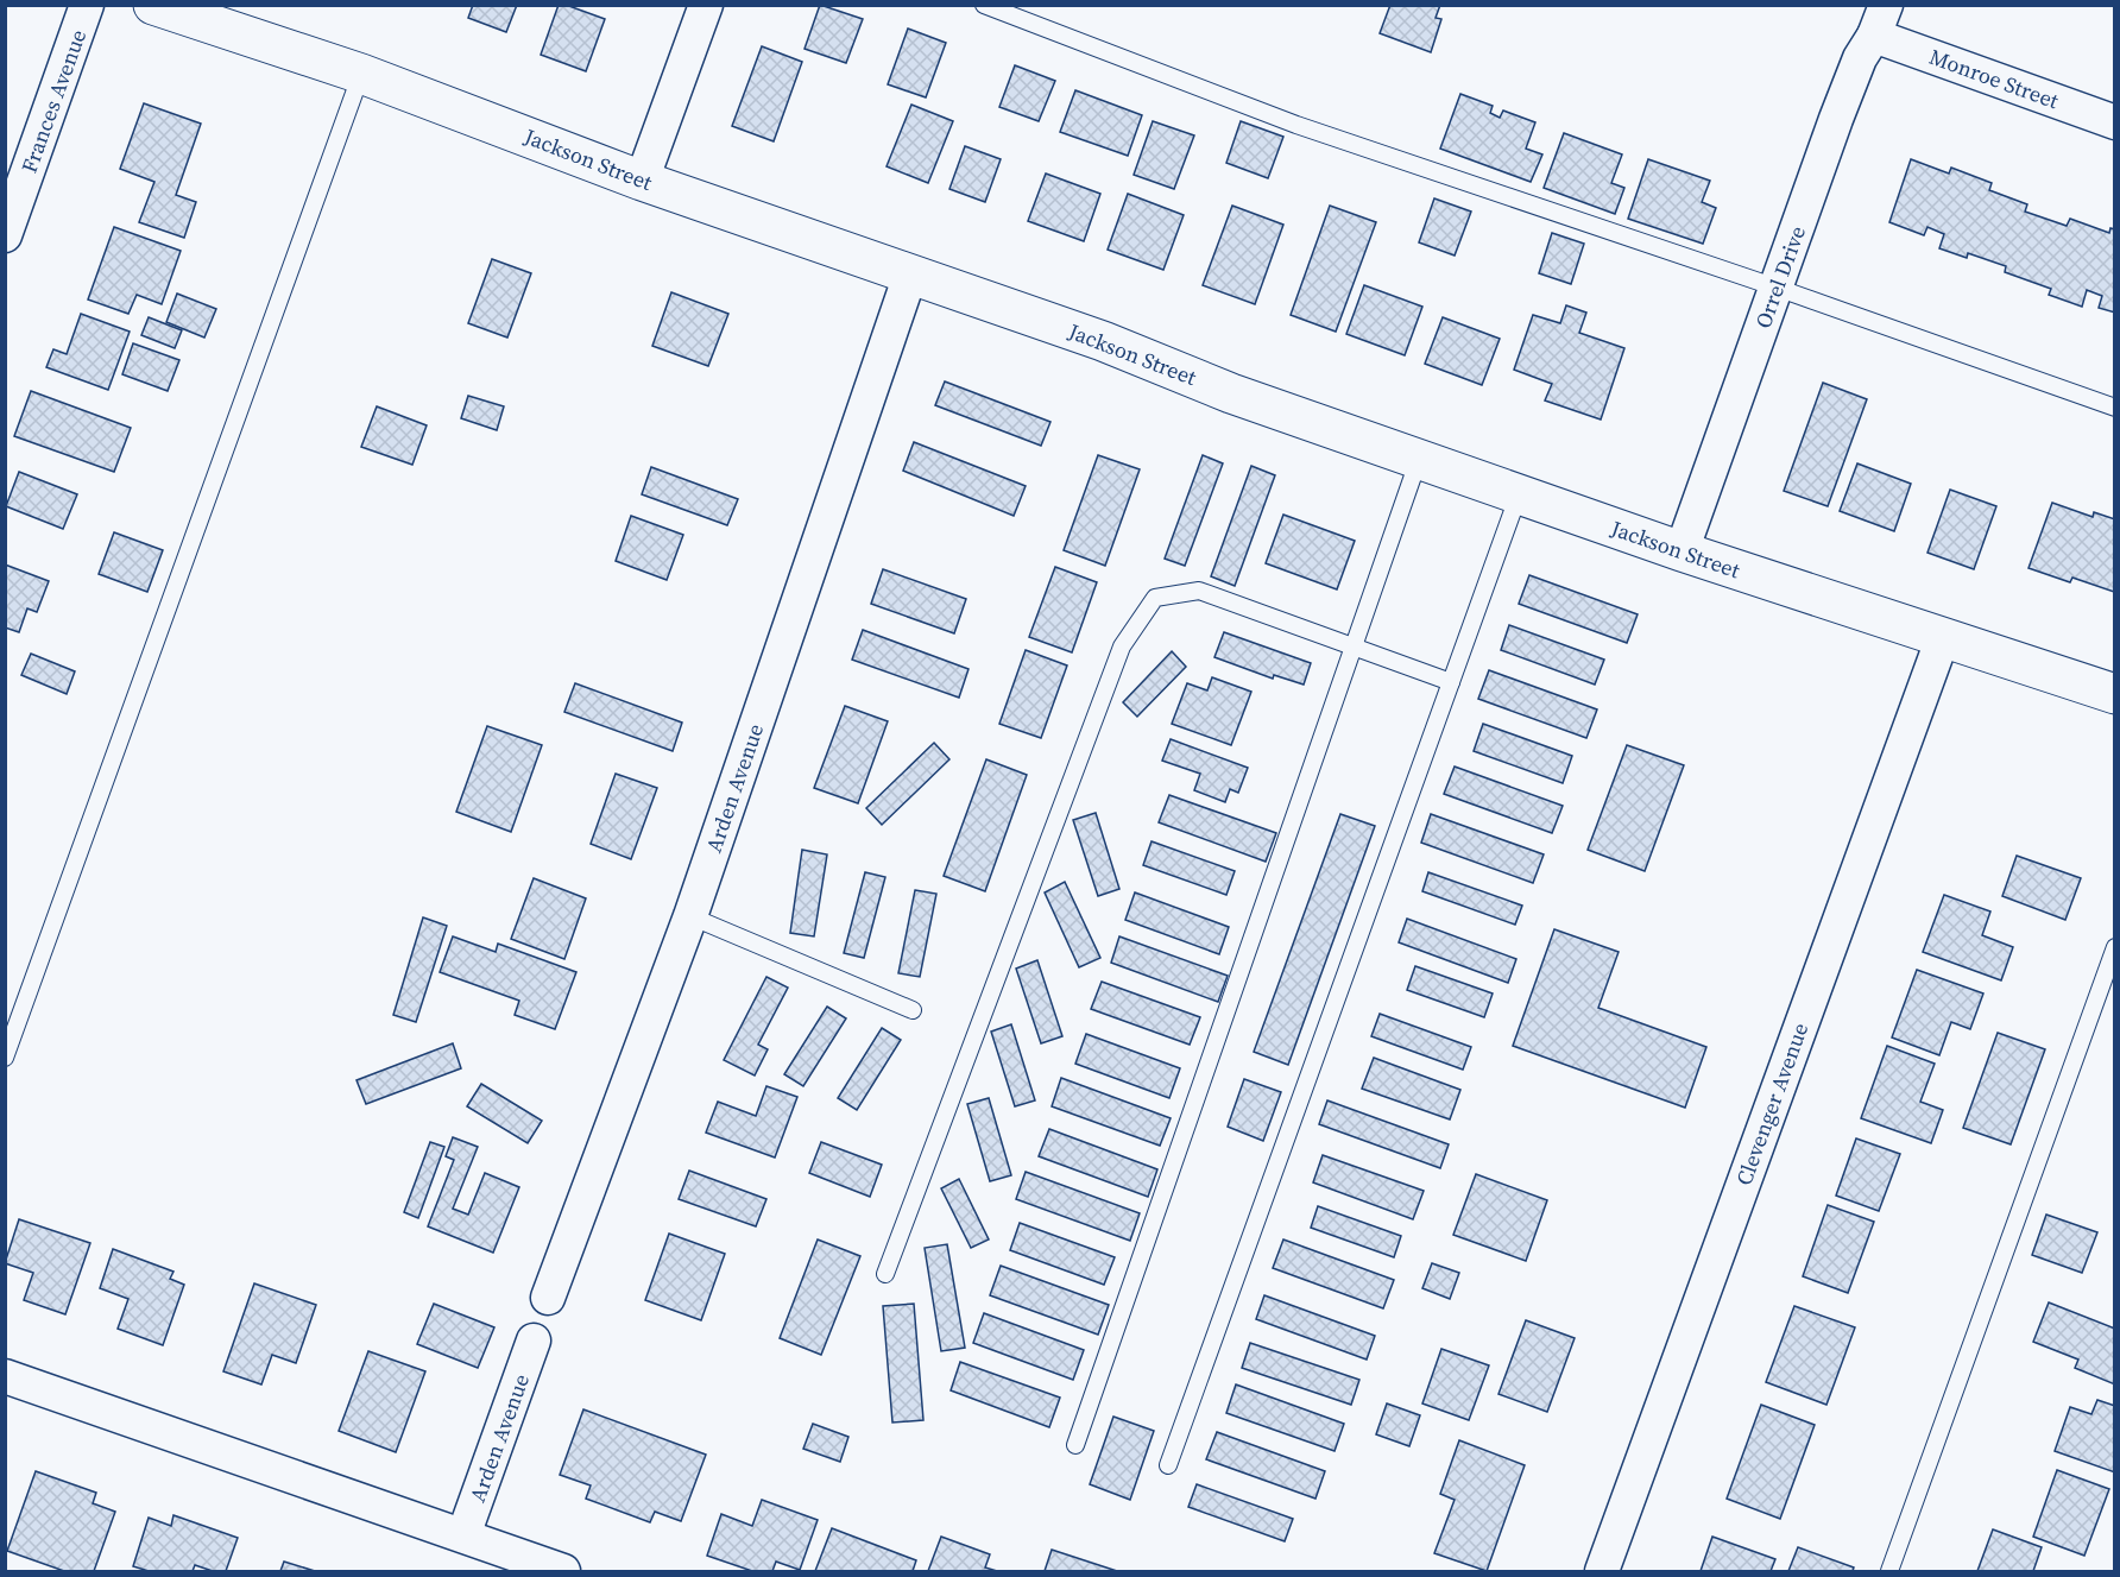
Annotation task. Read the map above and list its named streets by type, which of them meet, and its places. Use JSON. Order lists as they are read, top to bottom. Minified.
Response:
{"streets":{"street":["Monroe Street","Frances Avenue","Jackson Street","Orrel Drive","Arden Avenue","Clevenger Avenue"]},"crossings":[["Monroe Street","Orrel Drive"],["Jackson Street","Orrel Drive"],["Jackson Street","Arden Avenue"],["Jackson Street","Clevenger Avenue"]]}
